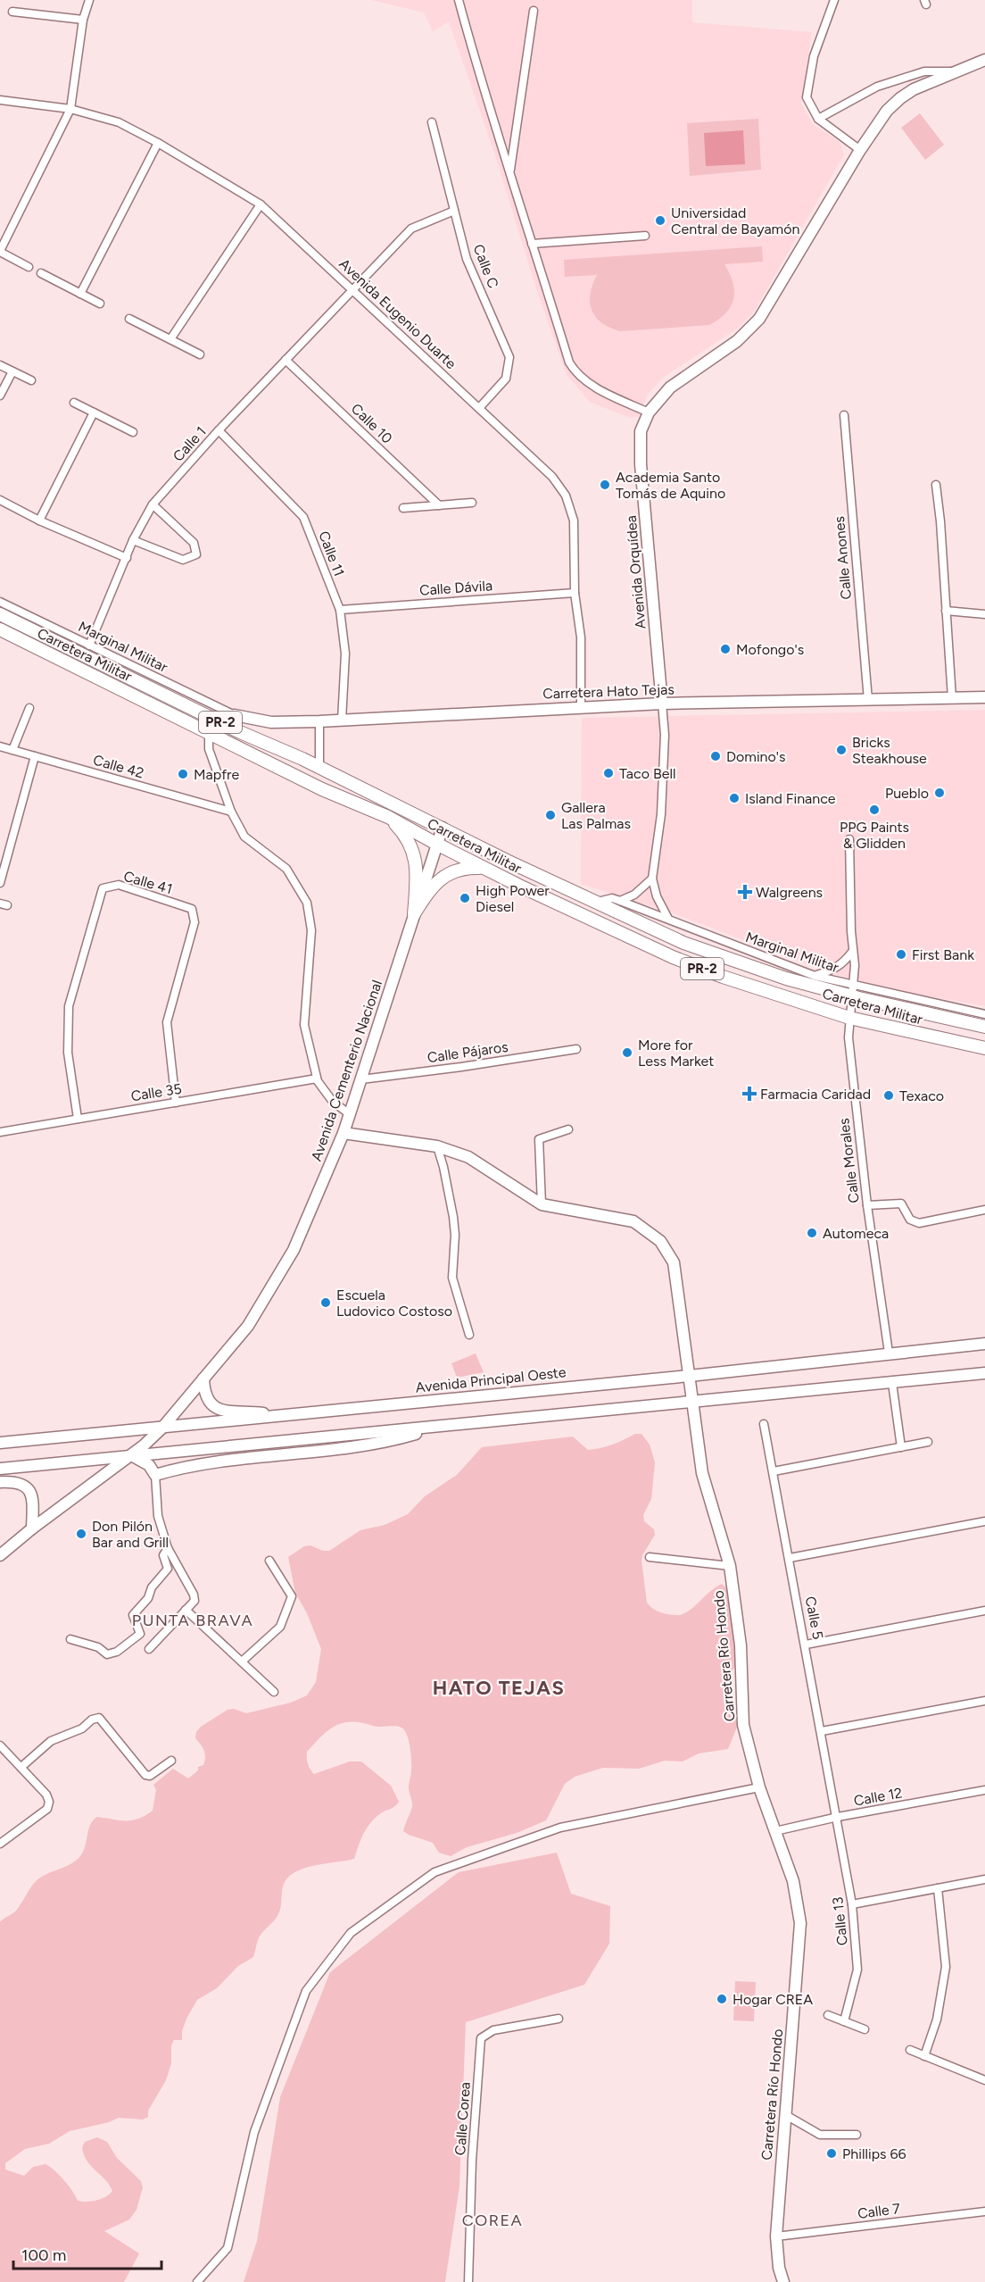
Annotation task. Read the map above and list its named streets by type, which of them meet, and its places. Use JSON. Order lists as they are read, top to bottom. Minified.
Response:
{"streets":{"main road":["Carretera Militar","PR-2"],"street":["Calle C","Avenida Eugenio Duarte","Calle 10","Calle 1","Calle 11","Calle Anones","Avenida Orquídea","Calle Dávila","Marginal Militar","Carretera Hato Tejas","Calle 42","Calle 41","Calle Pájaros","Avenida Cementerio Nacional","Calle 35","Calle Morales","Avenida Principal Oeste","Calle 5","Carretera Río Hondo","Calle 12","Calle 13","Calle Corea","Calle 7"]},"crossings":[["Calle C","Avenida Eugenio Duarte"],["Calle C","Calle 1"],["Avenida Eugenio Duarte","Calle 1"],["Avenida Eugenio Duarte","Calle Dávila"],["Avenida Eugenio Duarte","Carretera Hato Tejas"],["Calle 10","Calle 1"],["Calle 1","Calle 11"],["Calle 1","Marginal Militar"],["Calle 11","Calle Dávila"],["Calle 11","Carretera Hato Tejas"],["Calle Anones","Carretera Hato Tejas"],["Avenida Orquídea","Carretera Hato Tejas"],["Marginal Militar","Carretera Militar"],["Marginal Militar","Carretera Hato Tejas"],["Marginal Militar","Calle Morales"],["Carretera Militar","Avenida Cementerio Nacional"],["Carretera Militar","Calle Morales"],["Calle 41","Calle 35"],["Calle Pájaros","Avenida Cementerio Nacional"],["Avenida Cementerio Nacional","Avenida Principal Oeste"],["Avenida Cementerio Nacional","Carretera Río Hondo"],["Calle Morales","Avenida Principal Oeste"],["Avenida Principal Oeste","Carretera Río Hondo"],["Calle 5","Calle 12"],["Calle 5","Calle 13"],["Carretera Río Hondo","Calle 12"],["Carretera Río Hondo","Calle 7"],["Calle 12","Calle 13"]],"districts":["PUNTA BRAVA","HATO TEJAS","COREA"],"places":{"other":["Universidad Central de Bayamón","Academia Santo Tomás de Aquino","Mofongo's","Bricks Steakhouse","Domino's","Taco Bell","Mapfre","Pueblo","Island Finance","PPG Paints & Glidden","Gallera Las Palmas","High Power Diesel","First Bank","More for Less Market","Texaco","Automeca","Escuela Ludovico Costoso","Don Pilón Bar and Grill","Hogar CREA","Phillips 66"],"health":["Walgreens","Farmacia Caridad"]},"scale_bar":"100 m"}
